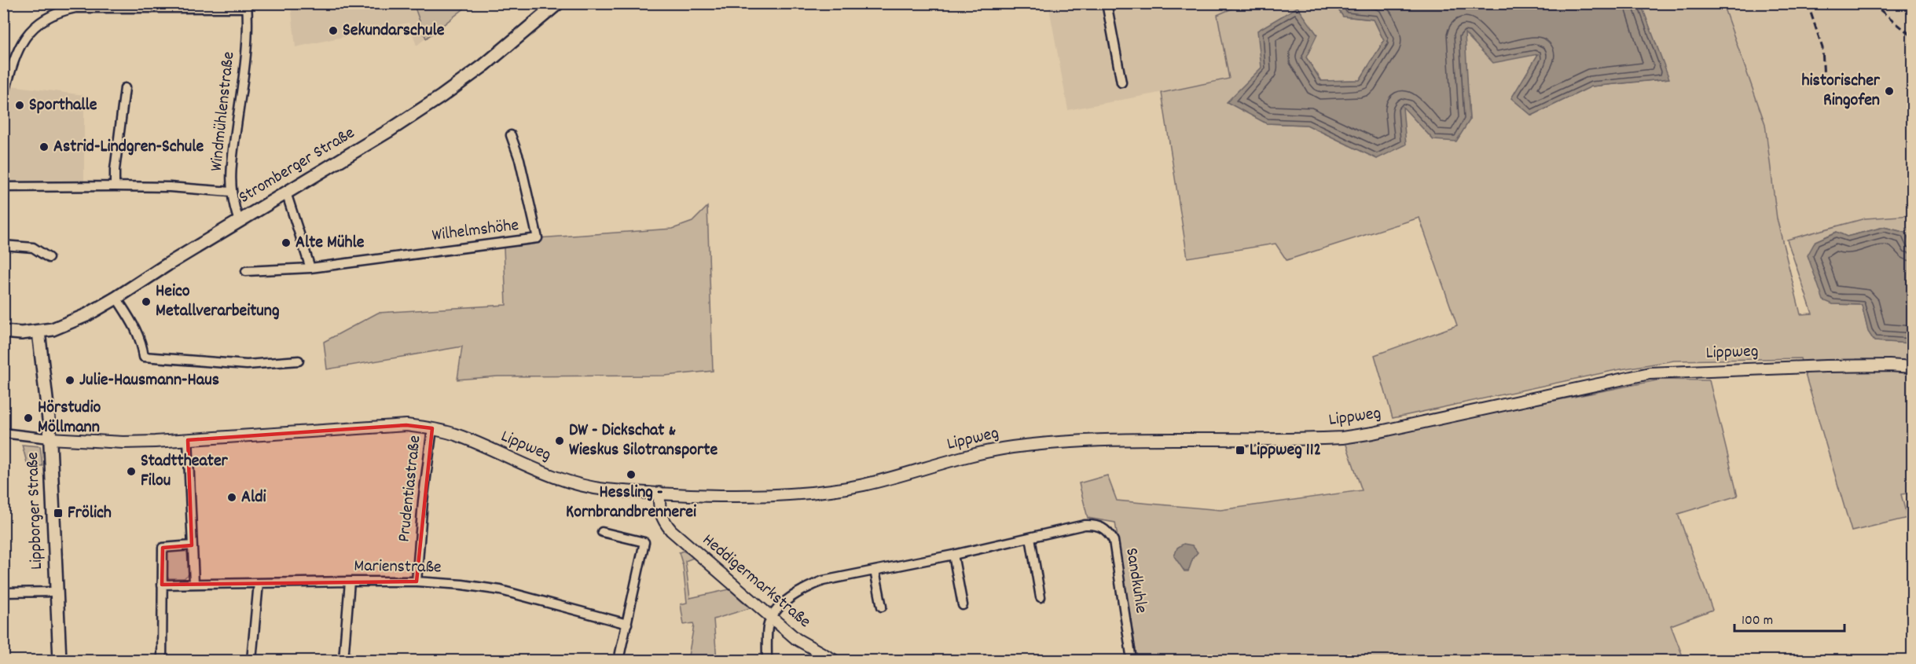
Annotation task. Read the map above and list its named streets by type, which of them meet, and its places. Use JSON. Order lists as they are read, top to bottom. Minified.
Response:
{"streets":{"main road":["Stromberger Straße","Lippborger Straße"],"street":["Windmühlenstraße","Wilhelmshöhe","Lippweg","Prudentiastraße","Marienstraße","Sandkuhle","Heddigermarkstraße"]},"crossings":[["Windmühlenstraße","Stromberger Straße"],["Stromberger Straße","Lippborger Straße"],["Lippweg","Prudentiastraße"],["Lippweg","Lippborger Straße"],["Lippweg","Heddigermarkstraße"],["Prudentiastraße","Marienstraße"],["Sandkuhle","Heddigermarkstraße"]],"places":{"other":["Sekundarschule","historischer Ringofen","Sporthalle","Astrid-Lindgren-Schule","Alte Mühle","Heico Metallverarbeitung","Julie-Hausmann-Haus","Hörstudio Möllmann","DW - Dickschat & Wieskus Silotransporte","Stadttheater Filou","Hessling - Kornbrandbrennerei","Aldi"],"transit":["Lippweg 112","Frölich"]},"scale_bar":"100 m"}
